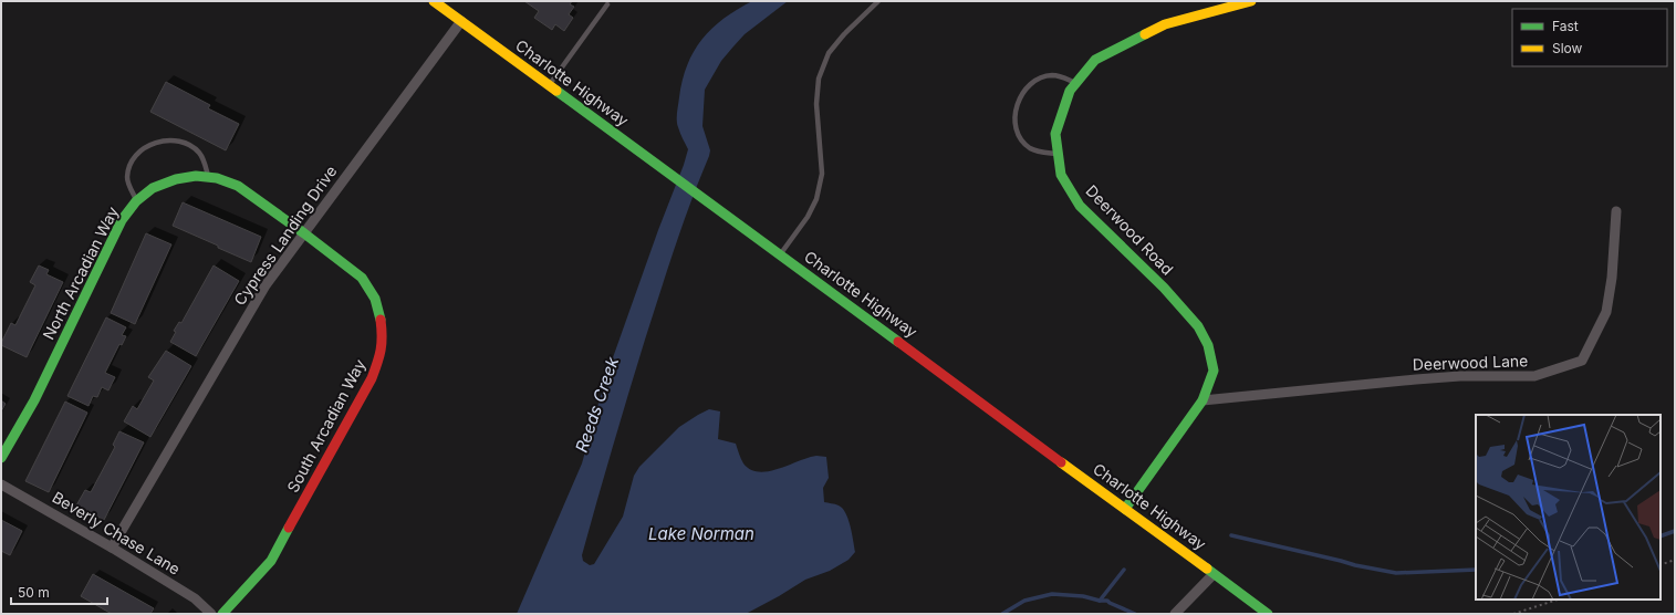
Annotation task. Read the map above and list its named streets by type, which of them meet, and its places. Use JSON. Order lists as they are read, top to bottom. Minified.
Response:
{"streets":{"street":["Charlotte Highway","Deerwood Road","Cypress Landing Drive","North Arcadian Way","Deerwood Lane","South Arcadian Way","Beverly Chase Lane"]},"crossings":[["Charlotte Highway","Deerwood Road"],["Charlotte Highway","Cypress Landing Drive"],["Deerwood Road","Deerwood Lane"],["Cypress Landing Drive","North Arcadian Way"],["Cypress Landing Drive","South Arcadian Way"],["Cypress Landing Drive","Beverly Chase Lane"],["North Arcadian Way","South Arcadian Way"]],"water":["Reeds Creek","Lake Norman"],"legend":["Fast","Slow"],"scale_bar":"50 m"}
